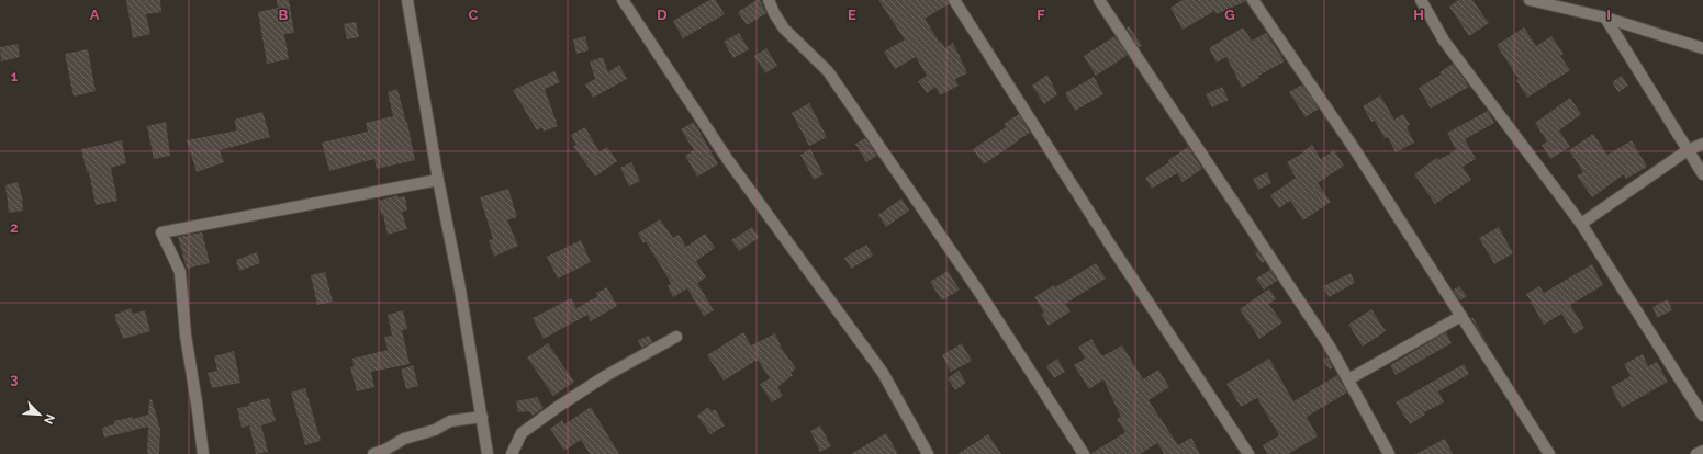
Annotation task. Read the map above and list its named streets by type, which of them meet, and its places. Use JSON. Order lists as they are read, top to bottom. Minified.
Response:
{"north":"bottom right","grid":{"columns":["A","B","C","D","E","F","G","H","I"],"rows":["1","2","3"]}}
